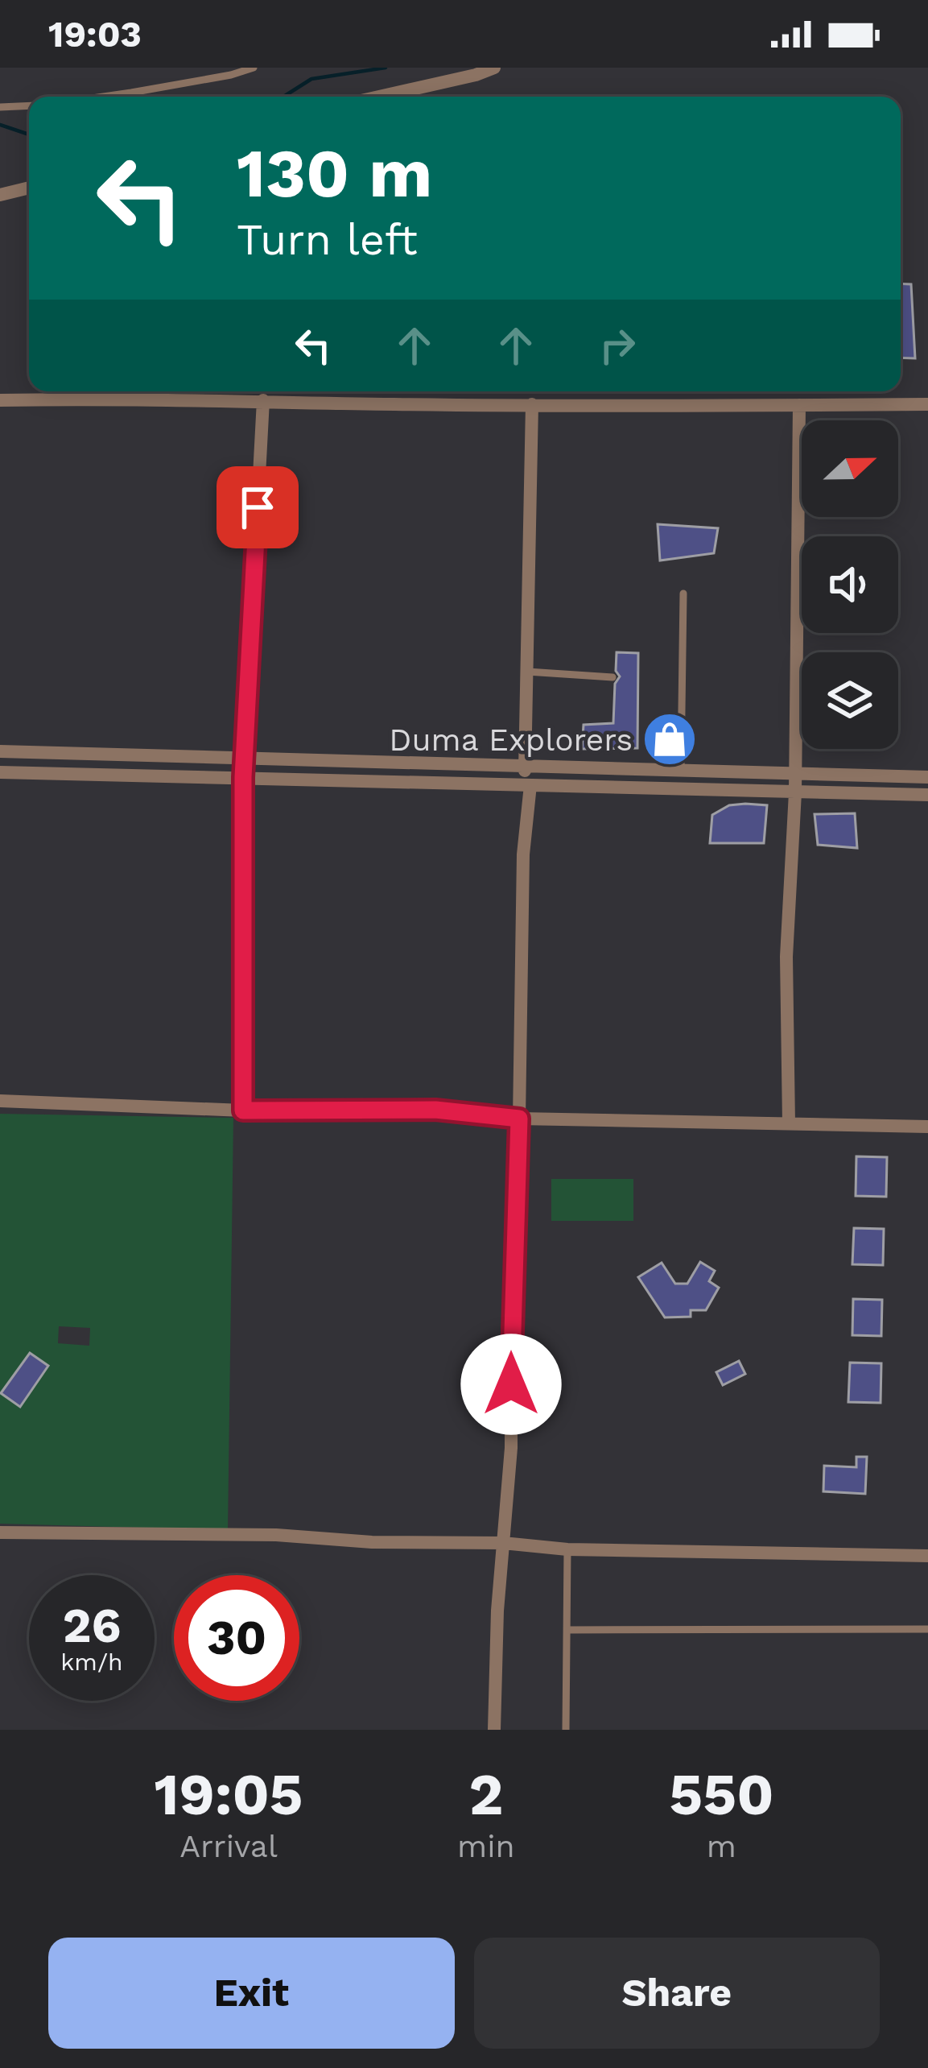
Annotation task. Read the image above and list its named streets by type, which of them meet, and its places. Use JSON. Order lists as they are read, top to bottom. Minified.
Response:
{"places":{"shop":["Duma Explorers"]},"north":"right","page":{"status":"19:03","turn":["130 m","Turn left"],"speed":"26 km/h","limit":"30","eta":["19:05","Arrival","2","min","550","m"],"buttons":["Exit","Share"]}}
